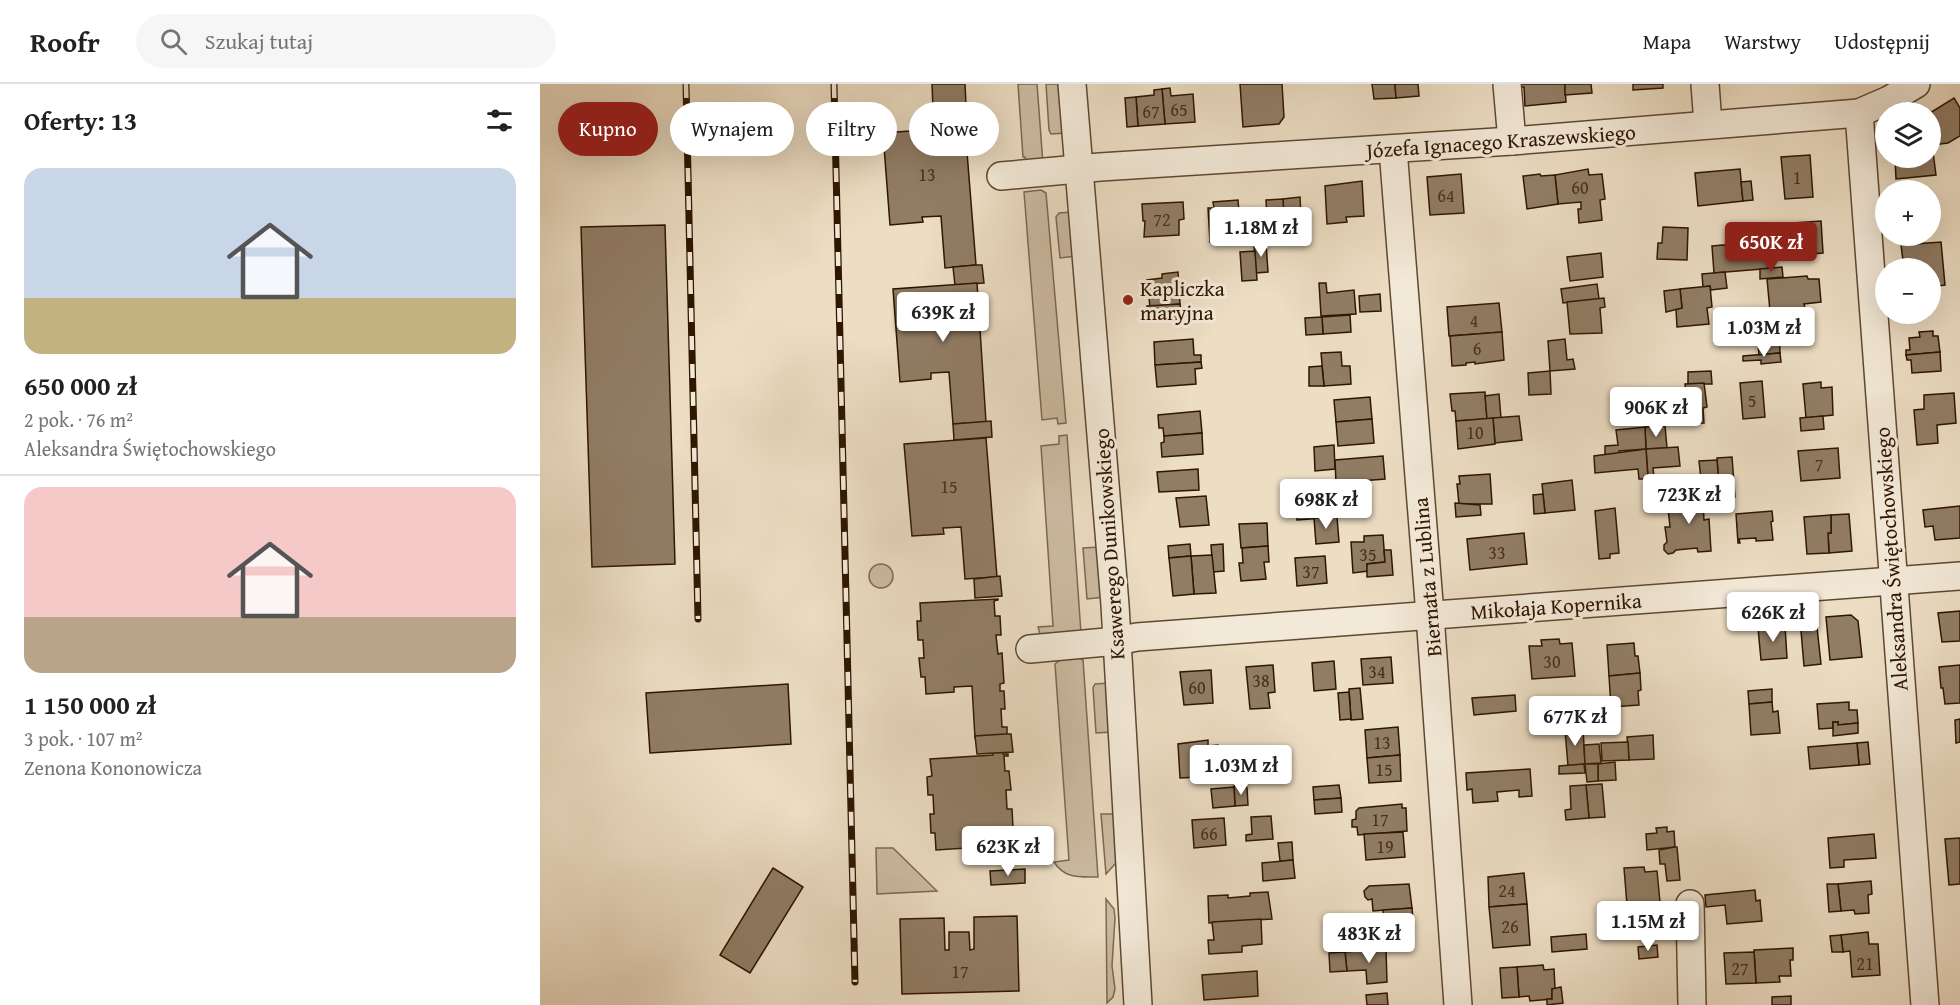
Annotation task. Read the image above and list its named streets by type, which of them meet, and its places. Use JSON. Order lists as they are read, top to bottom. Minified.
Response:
{"streets":{"street":["Józefa Ignacego Kraszewskiego","Ksawerego Dunikowskiego","Aleksandra Świętochowskiego","Biernata z Lublina","Mikołaja Kopernika"]},"crossings":[["Józefa Ignacego Kraszewskiego","Ksawerego Dunikowskiego"],["Józefa Ignacego Kraszewskiego","Aleksandra Świętochowskiego"],["Józefa Ignacego Kraszewskiego","Biernata z Lublina"],["Ksawerego Dunikowskiego","Mikołaja Kopernika"],["Aleksandra Świętochowskiego","Mikołaja Kopernika"],["Biernata z Lublina","Mikołaja Kopernika"]],"places":["Kapliczka maryjna"],"house_numbers":["65","67","13","1","60","64","72","4","6","5","10","7","15","33","35","37","30","34","38","60","13","15","17","66","19","24","26","21","27","17"],"page":{"header":"Roofr","search":"Szukaj tutaj","nav":["Mapa","Warstwy","Udostępnij"],"heading":"Oferty: 13","map_buttons":["+","−"],"chip":["Kupno","Wynajem","Filtry","Nowe"],"list":[{"name":"650 000 zł","note":"2 pok. · 76 m² · Aleksandra Świętochowskiego"},{"name":"1 150 000 zł","note":"3 pok. · 107 m² · Zenona Kononowicza"}],"price":["1.18M zł","650K zł","639K zł","1.03M zł","906K zł","723K zł","698K zł","626K zł","677K zł","1.03M zł","623K zł","1.15M zł","483K zł"]}}
